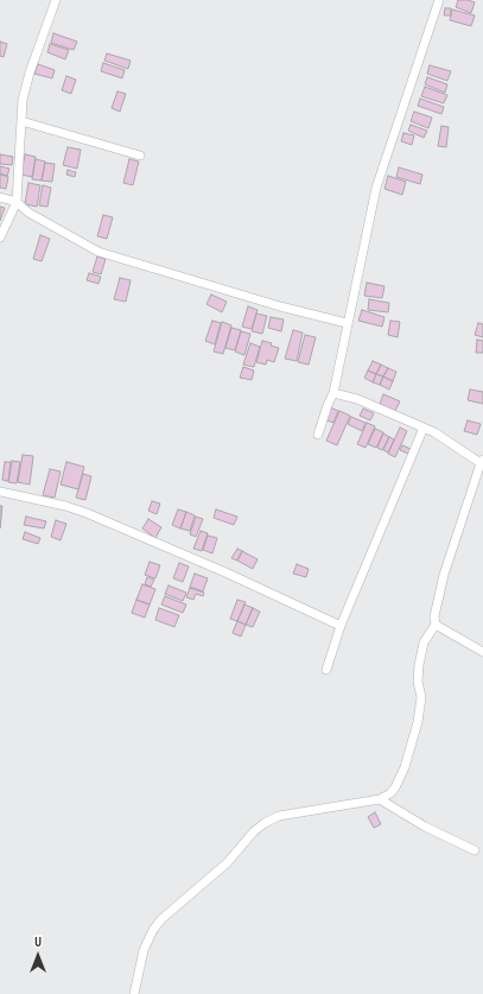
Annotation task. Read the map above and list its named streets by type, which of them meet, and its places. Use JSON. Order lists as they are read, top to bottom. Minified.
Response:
{"north":"top"}
